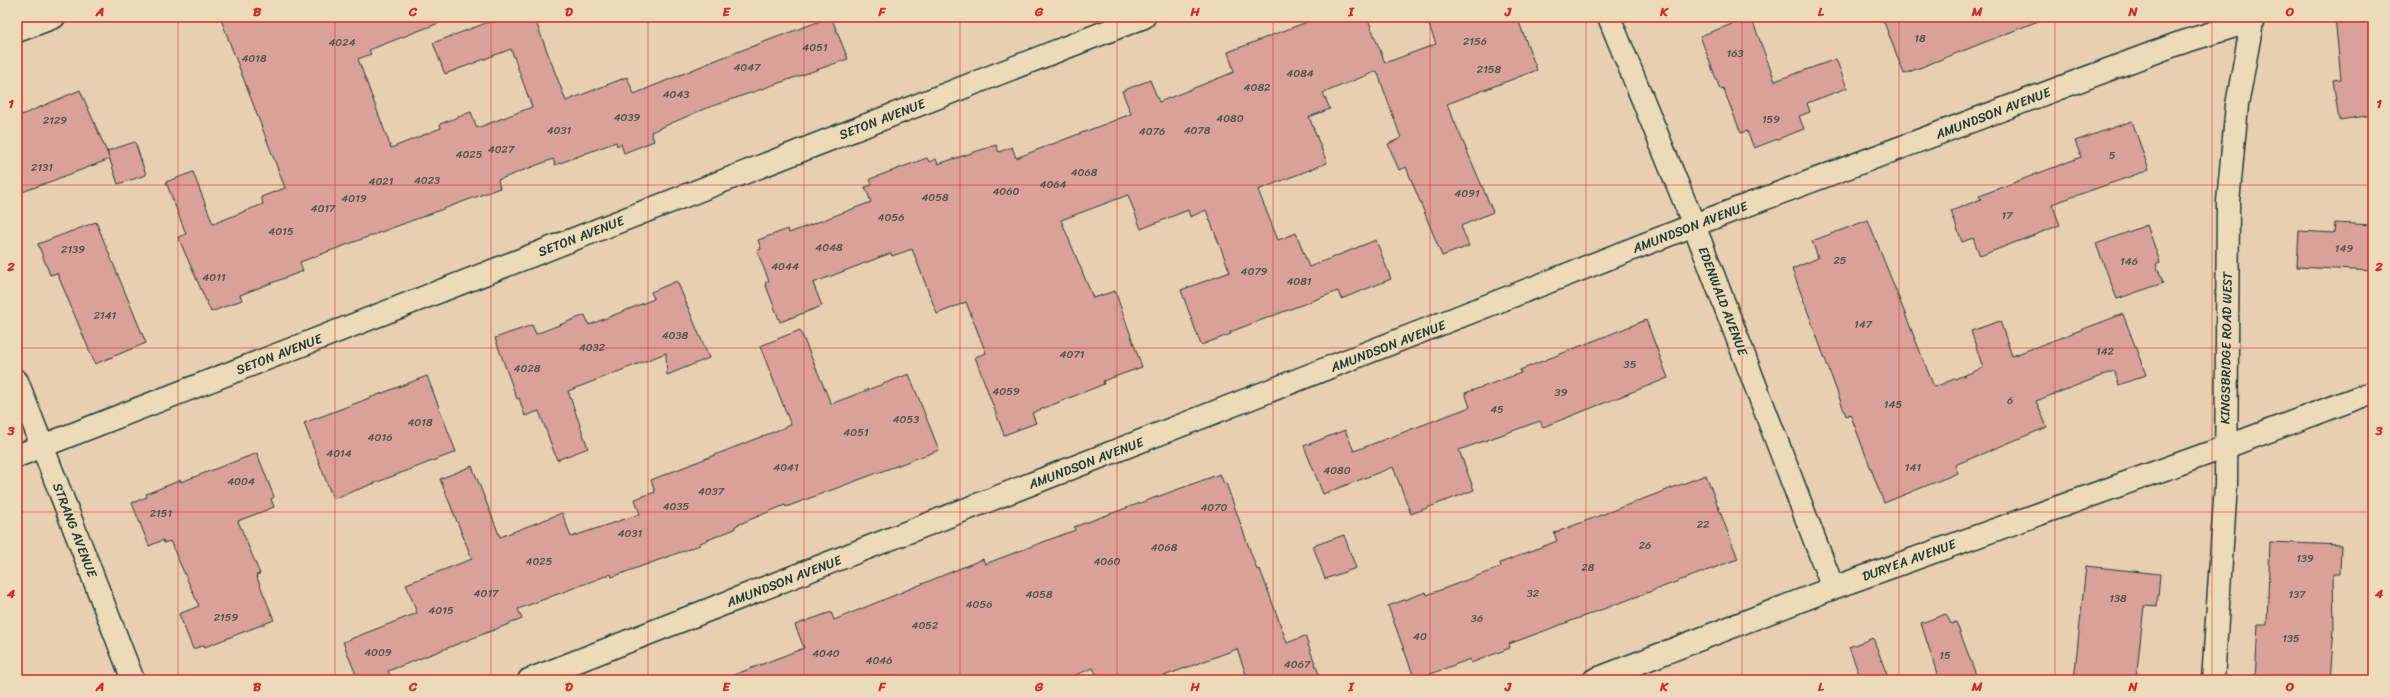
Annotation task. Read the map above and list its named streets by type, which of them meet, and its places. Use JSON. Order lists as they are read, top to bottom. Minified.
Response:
{"streets":{"street":["AMUNDSON AVENUE","SETON AVENUE","EDENWALD AVENUE","KINGSBRIDGE ROAD WEST","STRANG AVENUE","DURYEA AVENUE"]},"crossings":[["AMUNDSON AVENUE","EDENWALD AVENUE"],["AMUNDSON AVENUE","KINGSBRIDGE ROAD WEST"],["SETON AVENUE","STRANG AVENUE"],["EDENWALD AVENUE","DURYEA AVENUE"],["KINGSBRIDGE ROAD WEST","DURYEA AVENUE"]],"house_numbers":["18","2156","4024","4051","163","4018","4047","2158","4084","4082","4043","4039","4080","159","2129","4031","4078","4076","4027","4025","5","2131","4068","4023","4021","4064","4060","4091","4058","4019","4017","17","4056","4015","4048","149","2139","25","146","4044","4079","4011","4081","2141","147","4038","4032","142","4071","35","4028","4059","39","6","145","45","4053","4018","4051","4016","4014","4041","141","4080","4004","4037","4035","4070","2151","22","4031","26","4068","139","4025","4060","28","4017","32","4058","137","138","4056","4015","2159","36","4052","40","135","4009","4040","15","4046","4067"],"grid":{"columns":["A","B","C","D","E","F","G","H","I","J","K","L","M","N","O"],"rows":["1","2","3","4"]}}
